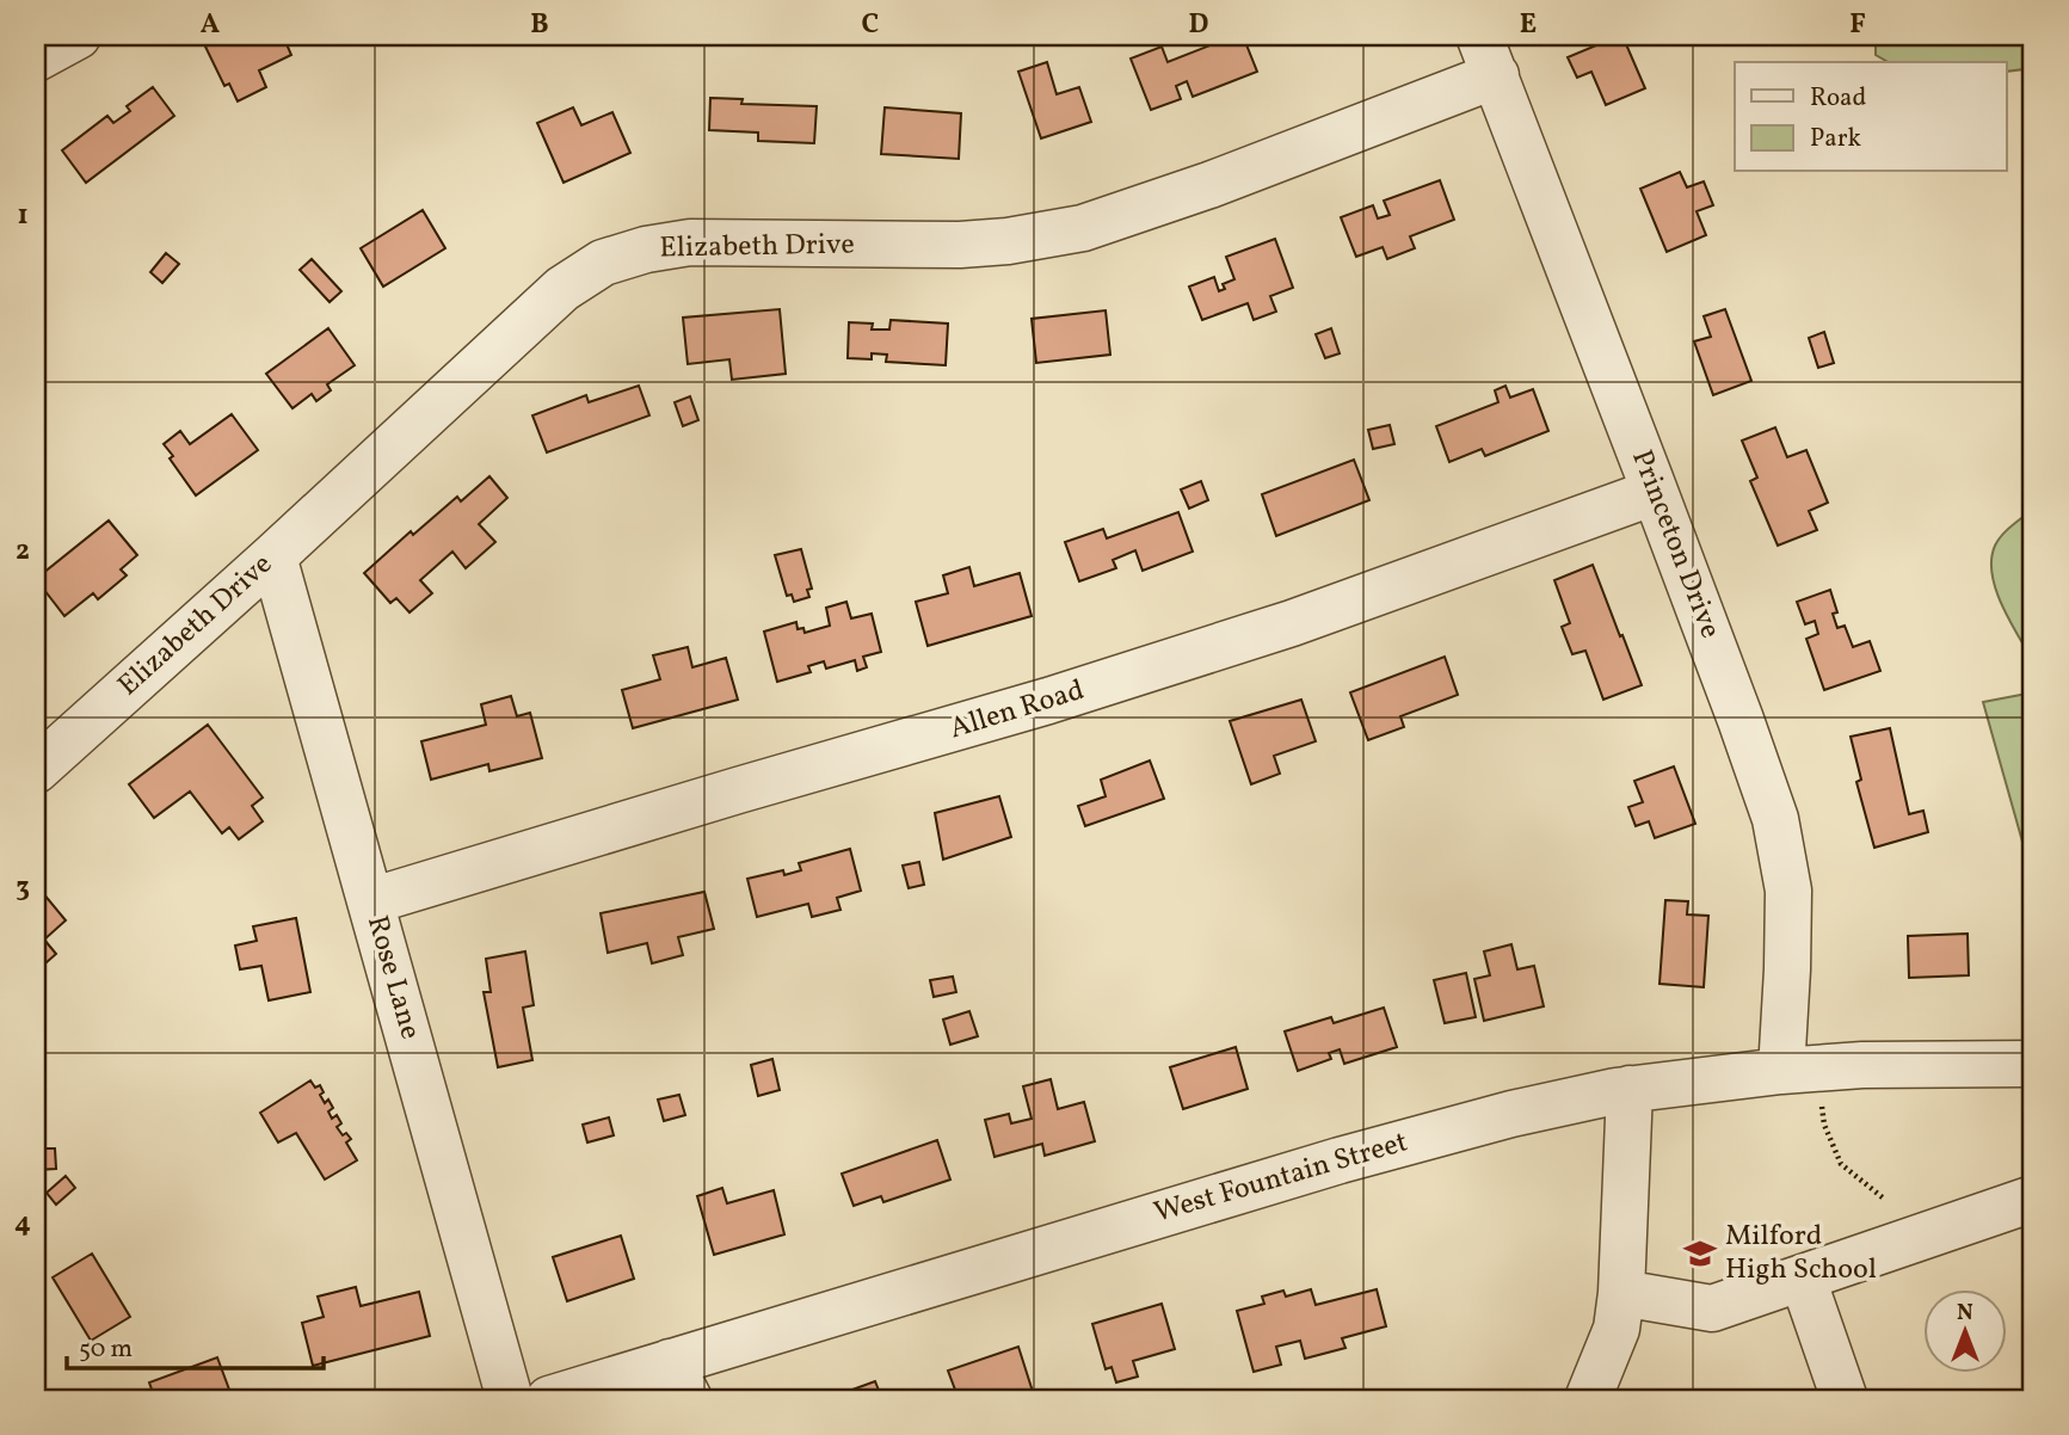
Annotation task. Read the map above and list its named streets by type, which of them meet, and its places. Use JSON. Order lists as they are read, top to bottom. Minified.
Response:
{"streets":{"street":["Elizabeth Drive","Princeton Drive","Allen Road","Rose Lane","West Fountain Street"]},"crossings":[["Elizabeth Drive","Princeton Drive"],["Elizabeth Drive","Rose Lane"],["Princeton Drive","Allen Road"],["Princeton Drive","West Fountain Street"],["Allen Road","Rose Lane"]],"places":{"school or university":["Milford High School"]},"legend":["Road","Park"],"scale_bar":"50 m","north":"top","grid":{"columns":["A","B","C","D","E","F"],"rows":["1","2","3","4"]}}
